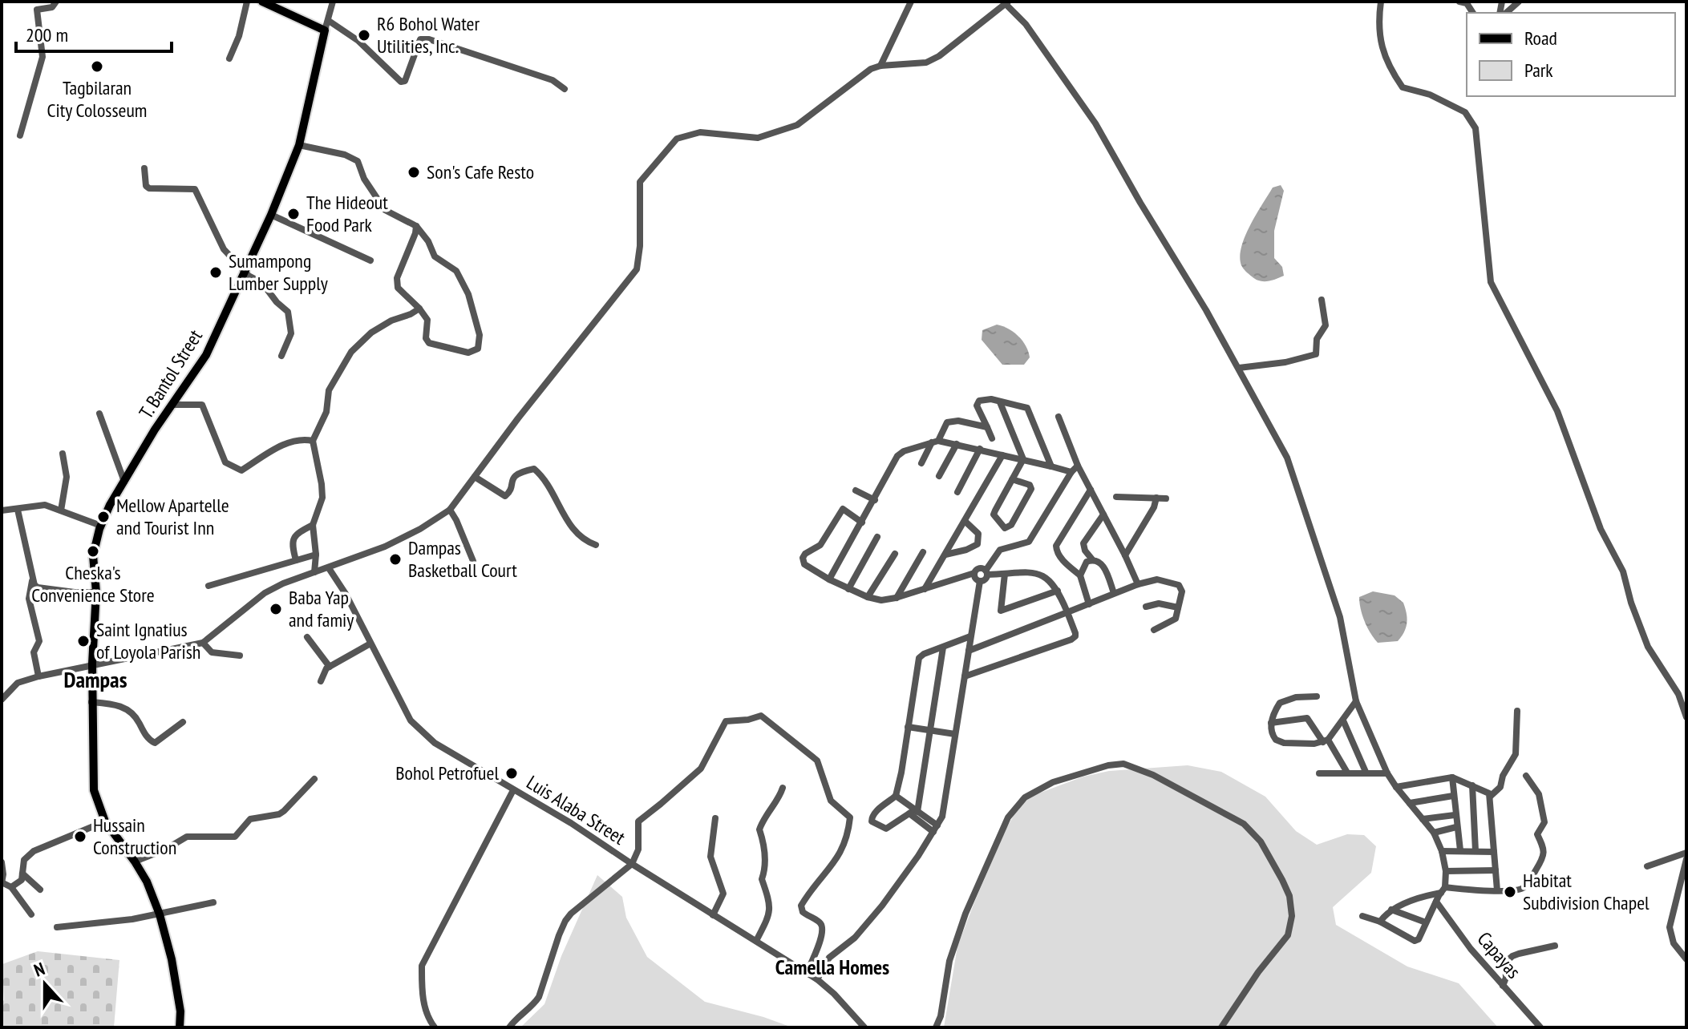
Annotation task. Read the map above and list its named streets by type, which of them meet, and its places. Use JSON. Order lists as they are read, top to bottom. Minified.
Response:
{"streets":{"main road":["T. Bantol Street"],"street":["Luis Alaba Street","Capayas"]},"districts":["Dampas","Camella Homes"],"places":["R6 Bohol Water Utilities, Inc.","Tagbilaran City Colosseum","Son's Cafe Resto","The Hideout Food Park","Sumampong Lumber Supply","Mellow Apartelle and Tourist Inn","Cheska's Convenience Store","Dampas Basketball Court","Baba Yap and famiy","Saint Ignatius of Loyola Parish","Bohol Petrofuel","Hussain Construction","Habitat Subdivision Chapel"],"legend":["Road","Park"],"scale_bar":"200 m","north":"top"}
